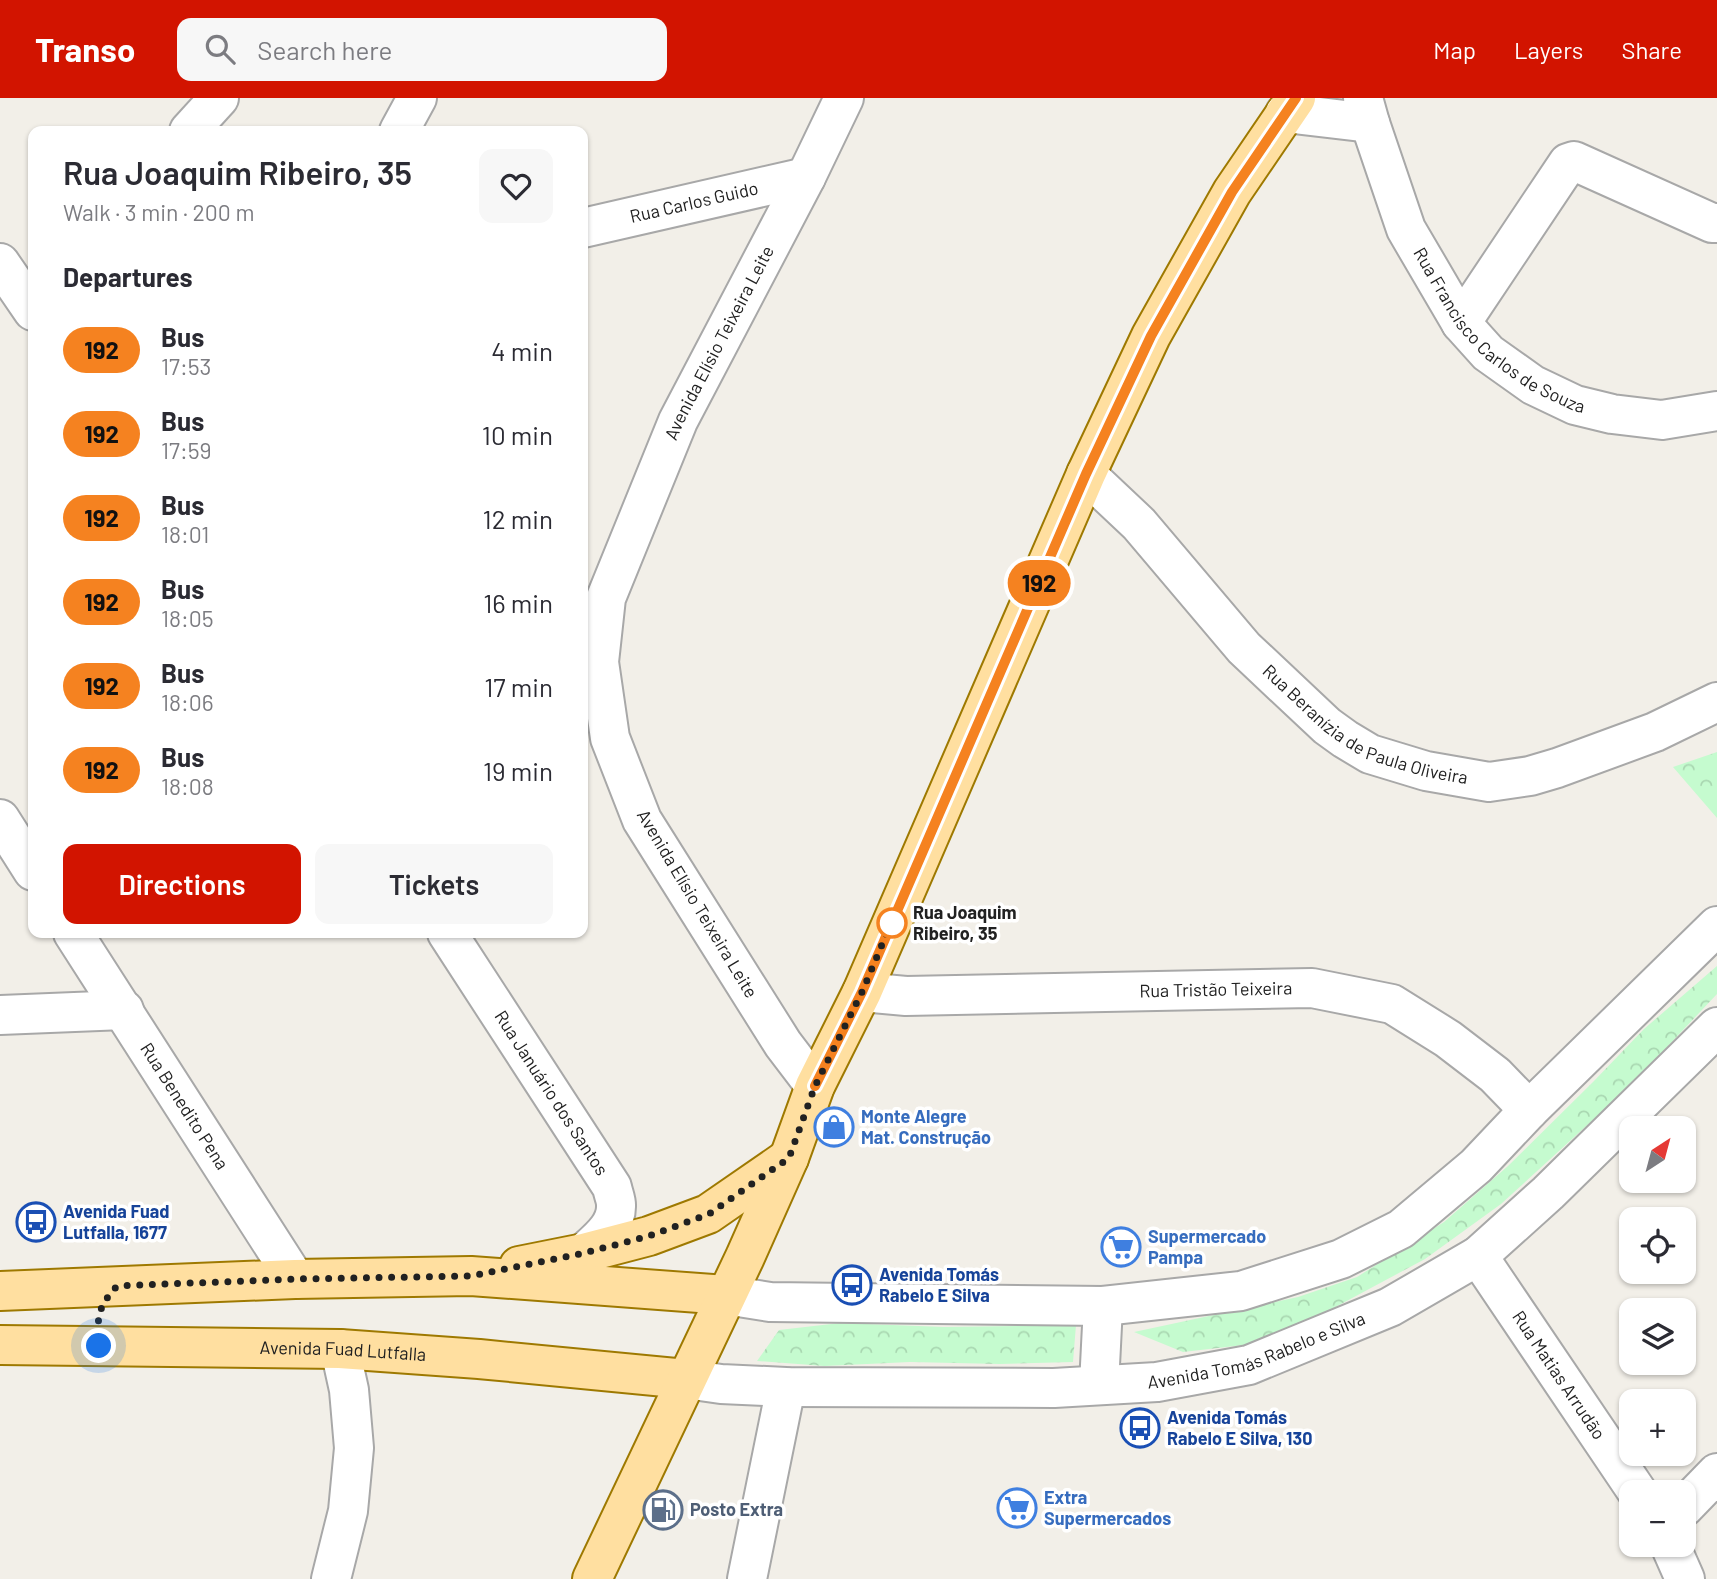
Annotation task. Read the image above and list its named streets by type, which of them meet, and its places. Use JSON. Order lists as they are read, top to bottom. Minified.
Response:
{"streets":{"main road":["Avenida Fuad Lutfalla"],"street":["Rua Carlos Guido","Rua Francisco Carlos de Souza","Avenida Elísio Teixeira Leite","Rua Beranízia de Paula Oliveira","Rua Tristão Teixeira","Rua Januário dos Santos","Rua Benedito Pena","Avenida Tomás Rabelo e Silva","Rua Matias Arrudão"]},"crossings":[["Rua Carlos Guido","Avenida Elísio Teixeira Leite"],["Avenida Tomás Rabelo e Silva","Avenida Fuad Lutfalla"],["Avenida Tomás Rabelo e Silva","Rua Matias Arrudão"]],"places":{"other":["Rua Joaquim Ribeiro, 35"],"shop":["Monte Alegre Mat. Construção"],"bus stop":["Avenida Fuad Lutfalla, 1677","Avenida Tomás Rabelo E Silva","Avenida Tomás Rabelo E Silva, 130"],"supermarket":["Supermercado Pampa","Extra Supermercados"],"fuel station":["Posto Extra"]},"lines":["bus line 192"],"north":"top right","page":{"header":"Transo","search":"Search here","nav":["Map","Layers","Share"],"on_map":"192","heading":[["Rua Joaquim Ribeiro, 35","Walk · 3 min · 200 m"],"Departures"],"list":[{"mark":"192","name":"Bus","note":"17:53","value":"4 min"},{"mark":"192","name":"Bus","note":"17:59","value":"10 min"},{"mark":"192","name":"Bus","note":"18:01","value":"12 min"},{"mark":"192","name":"Bus","note":"18:05","value":"16 min"},{"mark":"192","name":"Bus","note":"18:06","value":"17 min"},{"mark":"192","name":"Bus","note":"18:08","value":"19 min"}],"buttons":["Directions","Tickets"],"map_buttons":["+","−"]}}
